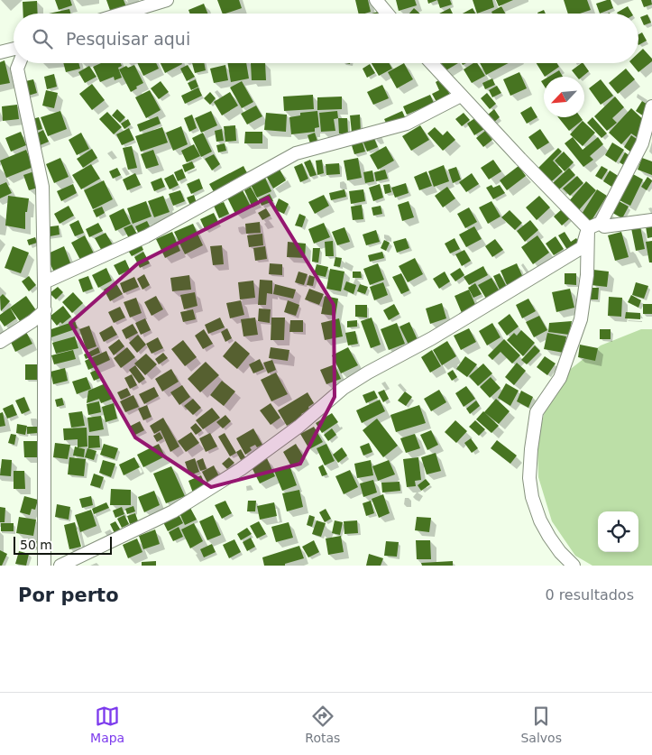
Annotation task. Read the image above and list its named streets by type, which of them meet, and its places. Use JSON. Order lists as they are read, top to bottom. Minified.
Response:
{"scale_bar":"50 m","north":"bottom left","page":{"search":"Pesquisar aqui","scale":"50 m","heading":["Por perto","0 resultados"],"nav":["Mapa","Rotas","Salvos"]}}
